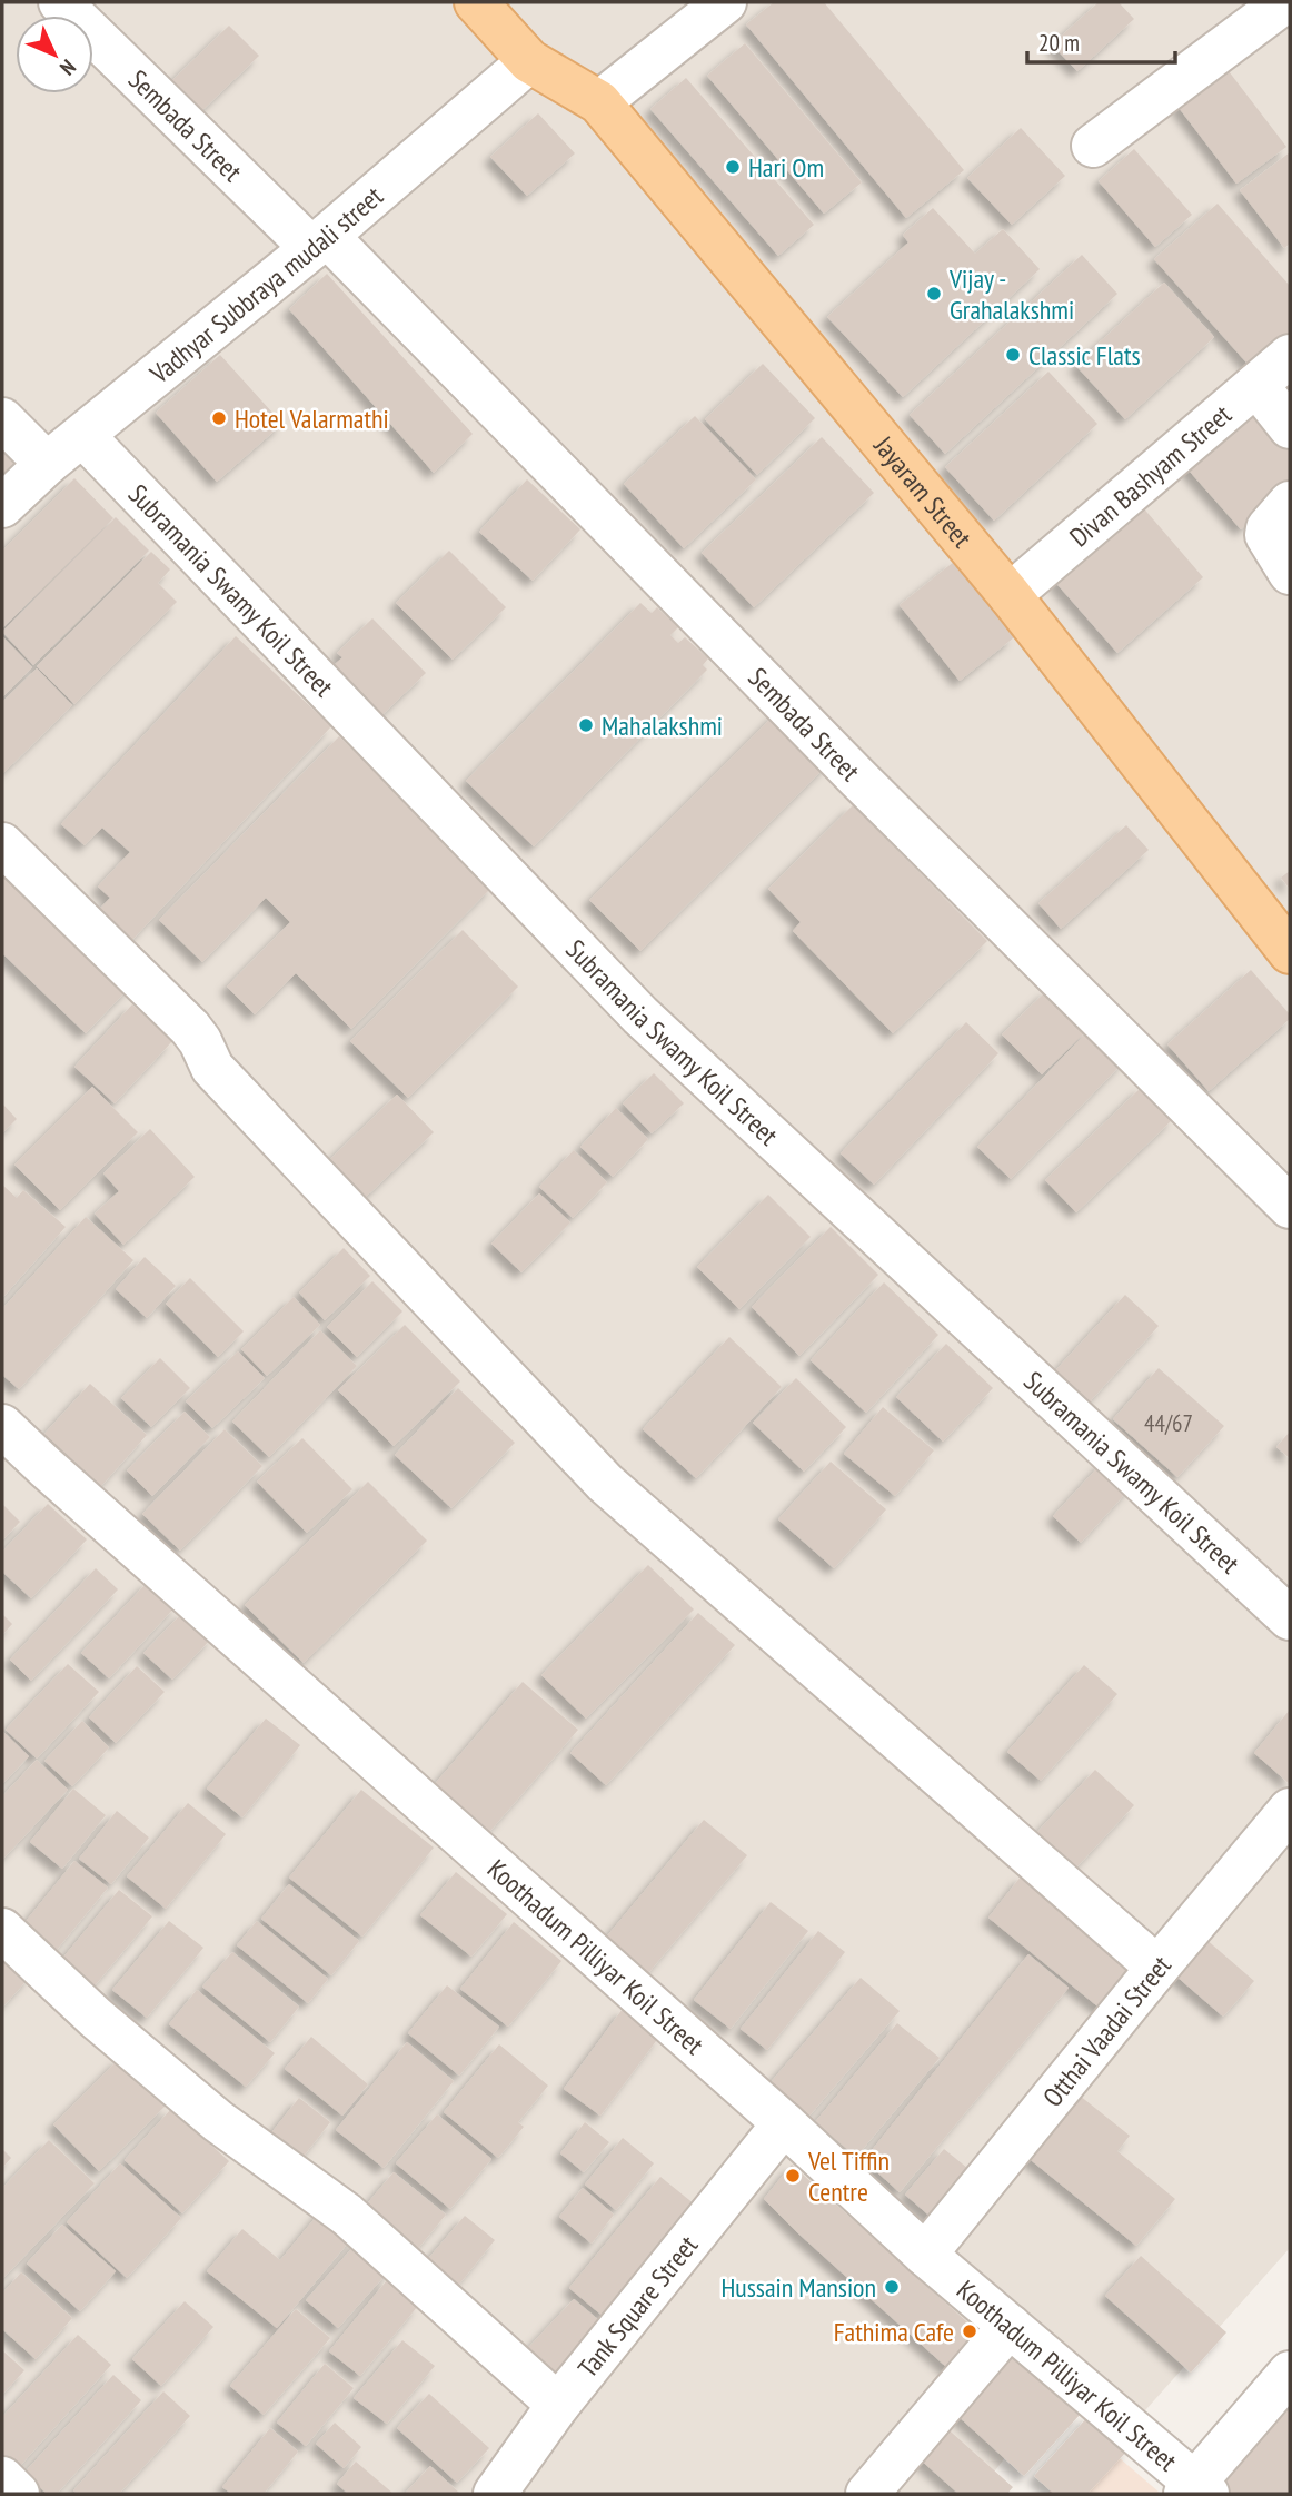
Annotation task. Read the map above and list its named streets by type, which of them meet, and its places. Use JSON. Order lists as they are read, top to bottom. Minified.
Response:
{"streets":{"main road":["Jayaram Street"],"street":["Sembada Street","Vadhyar Subbraya mudali street","Divan Bashyam Street","Subramania Swamy Koil Street","Koothadum Pilliyar Koil Street","Otthai Vaadai Street","Tank Square Street"]},"crossings":[["Sembada Street","Vadhyar Subbraya mudali street"],["Vadhyar Subbraya mudali street","Jayaram Street"],["Vadhyar Subbraya mudali street","Subramania Swamy Koil Street"],["Divan Bashyam Street","Jayaram Street"],["Koothadum Pilliyar Koil Street","Otthai Vaadai Street"],["Koothadum Pilliyar Koil Street","Tank Square Street"]],"places":["Hari Om","Vijay - Grahalakshmi","Classic Flats","Hotel Valarmathi","Mahalakshmi","Vel Tiffin Centre","Hussain Mansion","Fathima Cafe"],"house_numbers":["44/67"],"scale_bar":"20 m","north":"bottom right"}
